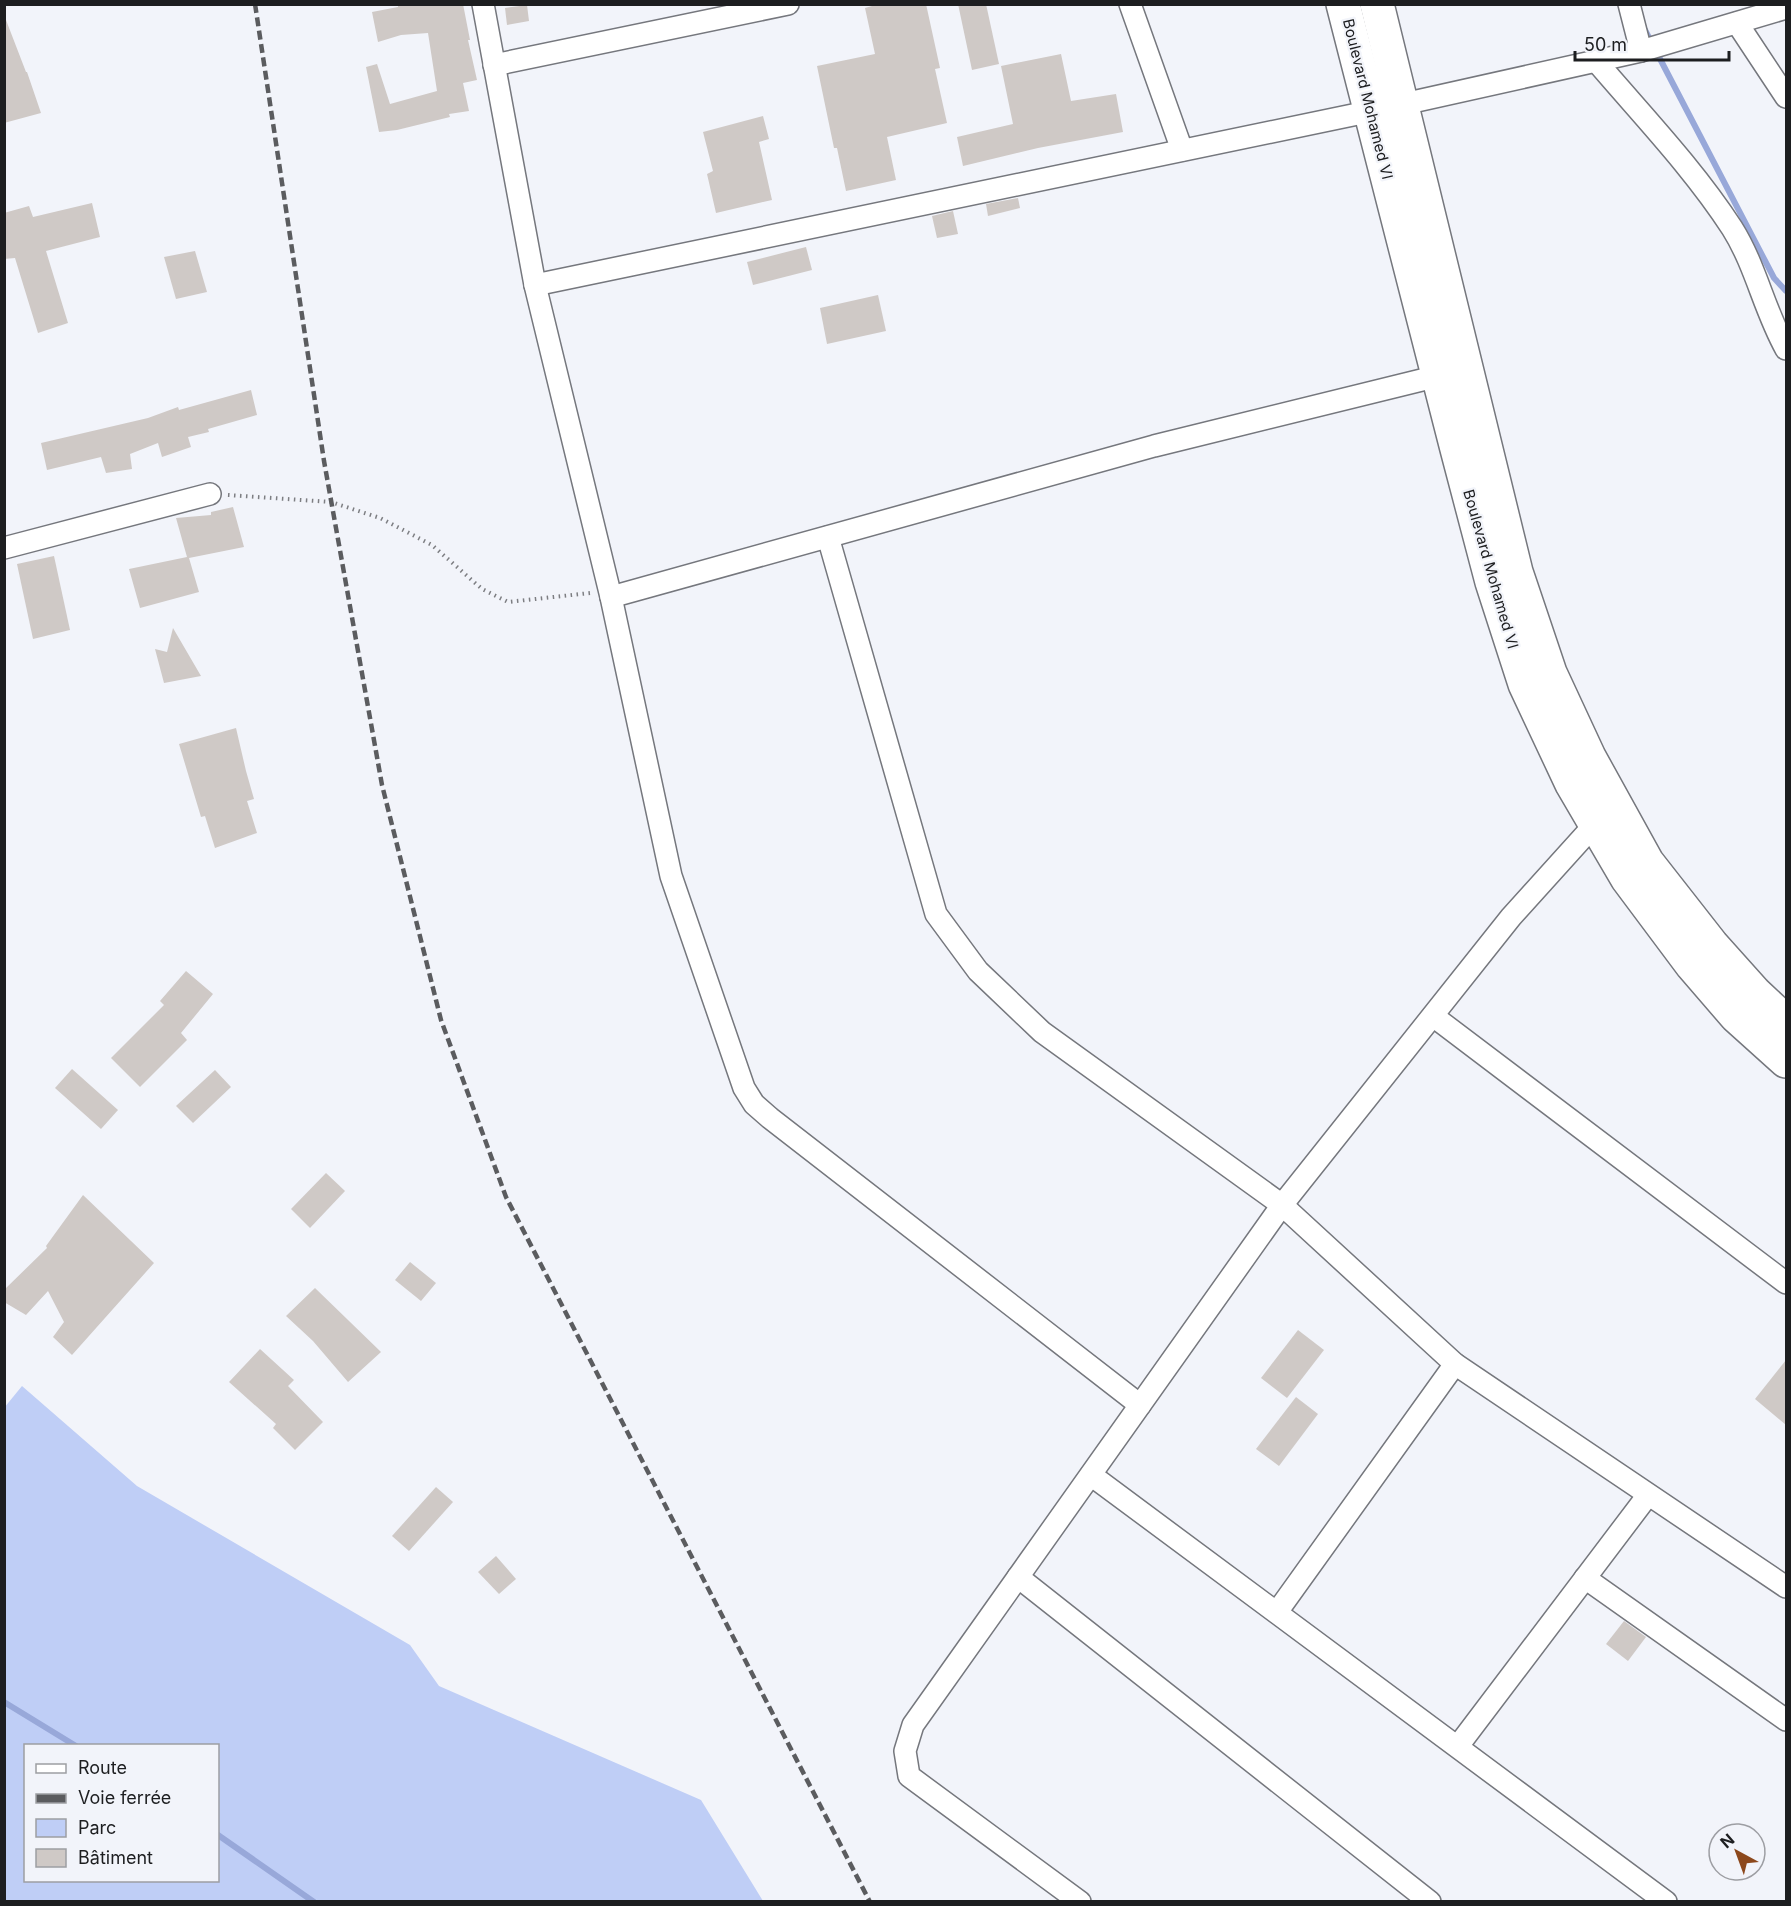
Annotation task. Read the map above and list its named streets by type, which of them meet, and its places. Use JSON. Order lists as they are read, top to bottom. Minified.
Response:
{"streets":{"main road":["Boulevard Mohamed VI"]},"legend":["Route","Voie ferrée","Parc","Bâtiment"],"scale_bar":"50 m","north":"top left"}
